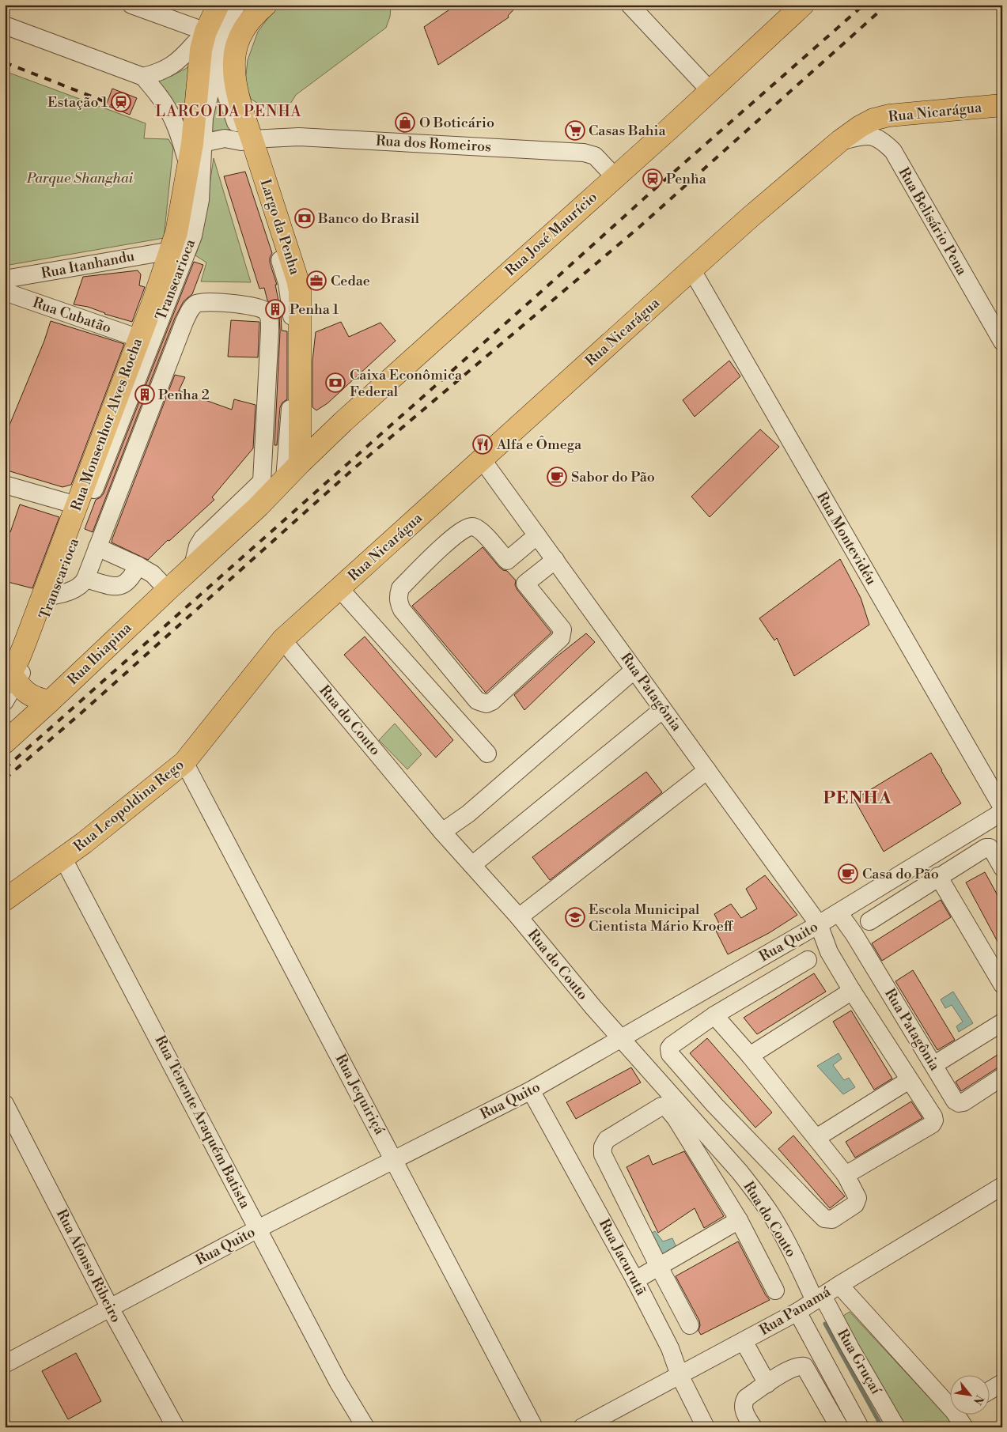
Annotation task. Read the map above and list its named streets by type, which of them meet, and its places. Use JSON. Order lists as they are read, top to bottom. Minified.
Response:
{"streets":{"main road":["Rua Nicarágua","Largo da Penha","Rua José Maurício","Rua Monsenhor Alves Rocha","Rua Ibiapina","Rua Leopoldina Rego"],"street":["Rua dos Romeiros","Rua Belisário Pena","Rua Itanhandu","Transcarioca","Rua Cubatão","Rua Montevidéu","Rua Patagônia","Rua do Couto","Rua Quito","Rua Jequiriçá","Rua Tenente Araquém Batista","Rua Jacurutã","Rua Afonso Ribeiro","Rua Panamá","Rua Gruçaí"]},"crossings":[["Rua Nicarágua","Rua Belisário Pena"],["Rua Nicarágua","Rua Montevidéu"],["Rua Nicarágua","Rua Patagônia"],["Rua Nicarágua","Rua do Couto"],["Rua Nicarágua","Rua Leopoldina Rego"],["Rua dos Romeiros","Largo da Penha"],["Rua dos Romeiros","Transcarioca"],["Largo da Penha","Rua José Maurício"],["Largo da Penha","Transcarioca"],["Largo da Penha","Rua Ibiapina"],["Rua José Maurício","Rua Ibiapina"],["Rua Itanhandu","Rua Monsenhor Alves Rocha"],["Transcarioca","Rua Monsenhor Alves Rocha"],["Transcarioca","Rua Ibiapina"],["Rua Cubatão","Rua Monsenhor Alves Rocha"],["Rua Patagônia","Rua Quito"],["Rua do Couto","Rua Leopoldina Rego"],["Rua do Couto","Rua Quito"],["Rua do Couto","Rua Panamá"],["Rua do Couto","Rua Gruçaí"],["Rua Leopoldina Rego","Rua Jequiriçá"],["Rua Leopoldina Rego","Rua Tenente Araquém Batista"],["Rua Quito","Rua Jequiriçá"],["Rua Quito","Rua Tenente Araquém Batista"],["Rua Quito","Rua Jacurutã"],["Rua Quito","Rua Afonso Ribeiro"],["Rua Jacurutã","Rua Panamá"],["Rua Panamá","Rua Gruçaí"]],"districts":["LARGO DA PENHA","PENHA"],"parks":["Parque Shanghai"],"places":{"station":["Estação 1","Penha"],"shop":["O Boticário"],"supermarket":["Casas Bahia"],"bank":["Banco do Brasil","Caixa Econômica Federal"],"office":["Cedae"],"building":["Penha 1","Penha 2"],"restaurant":["Alfa e Ômega"],"cafe":["Sabor do Pão","Casa do Pão"],"school or university":["Escola Municipal Cientista Mário Kroeff"]},"north":"bottom right"}
